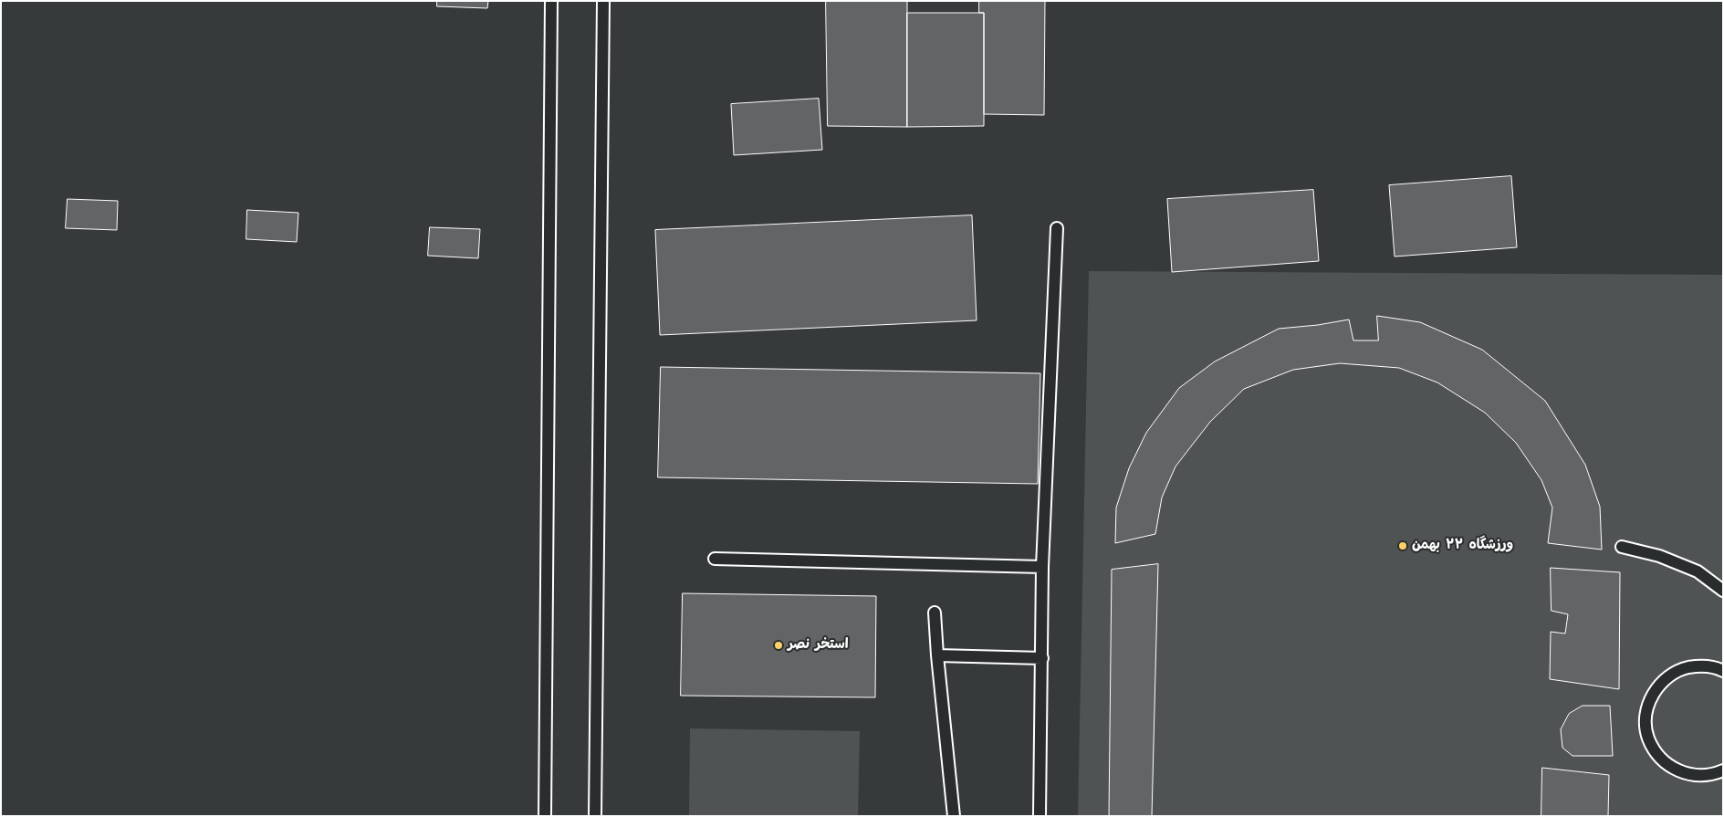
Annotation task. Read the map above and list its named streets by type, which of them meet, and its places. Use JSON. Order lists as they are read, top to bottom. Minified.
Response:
{"places":["ورزشگاه ۲۲ بهمن","استخر نصر"]}
